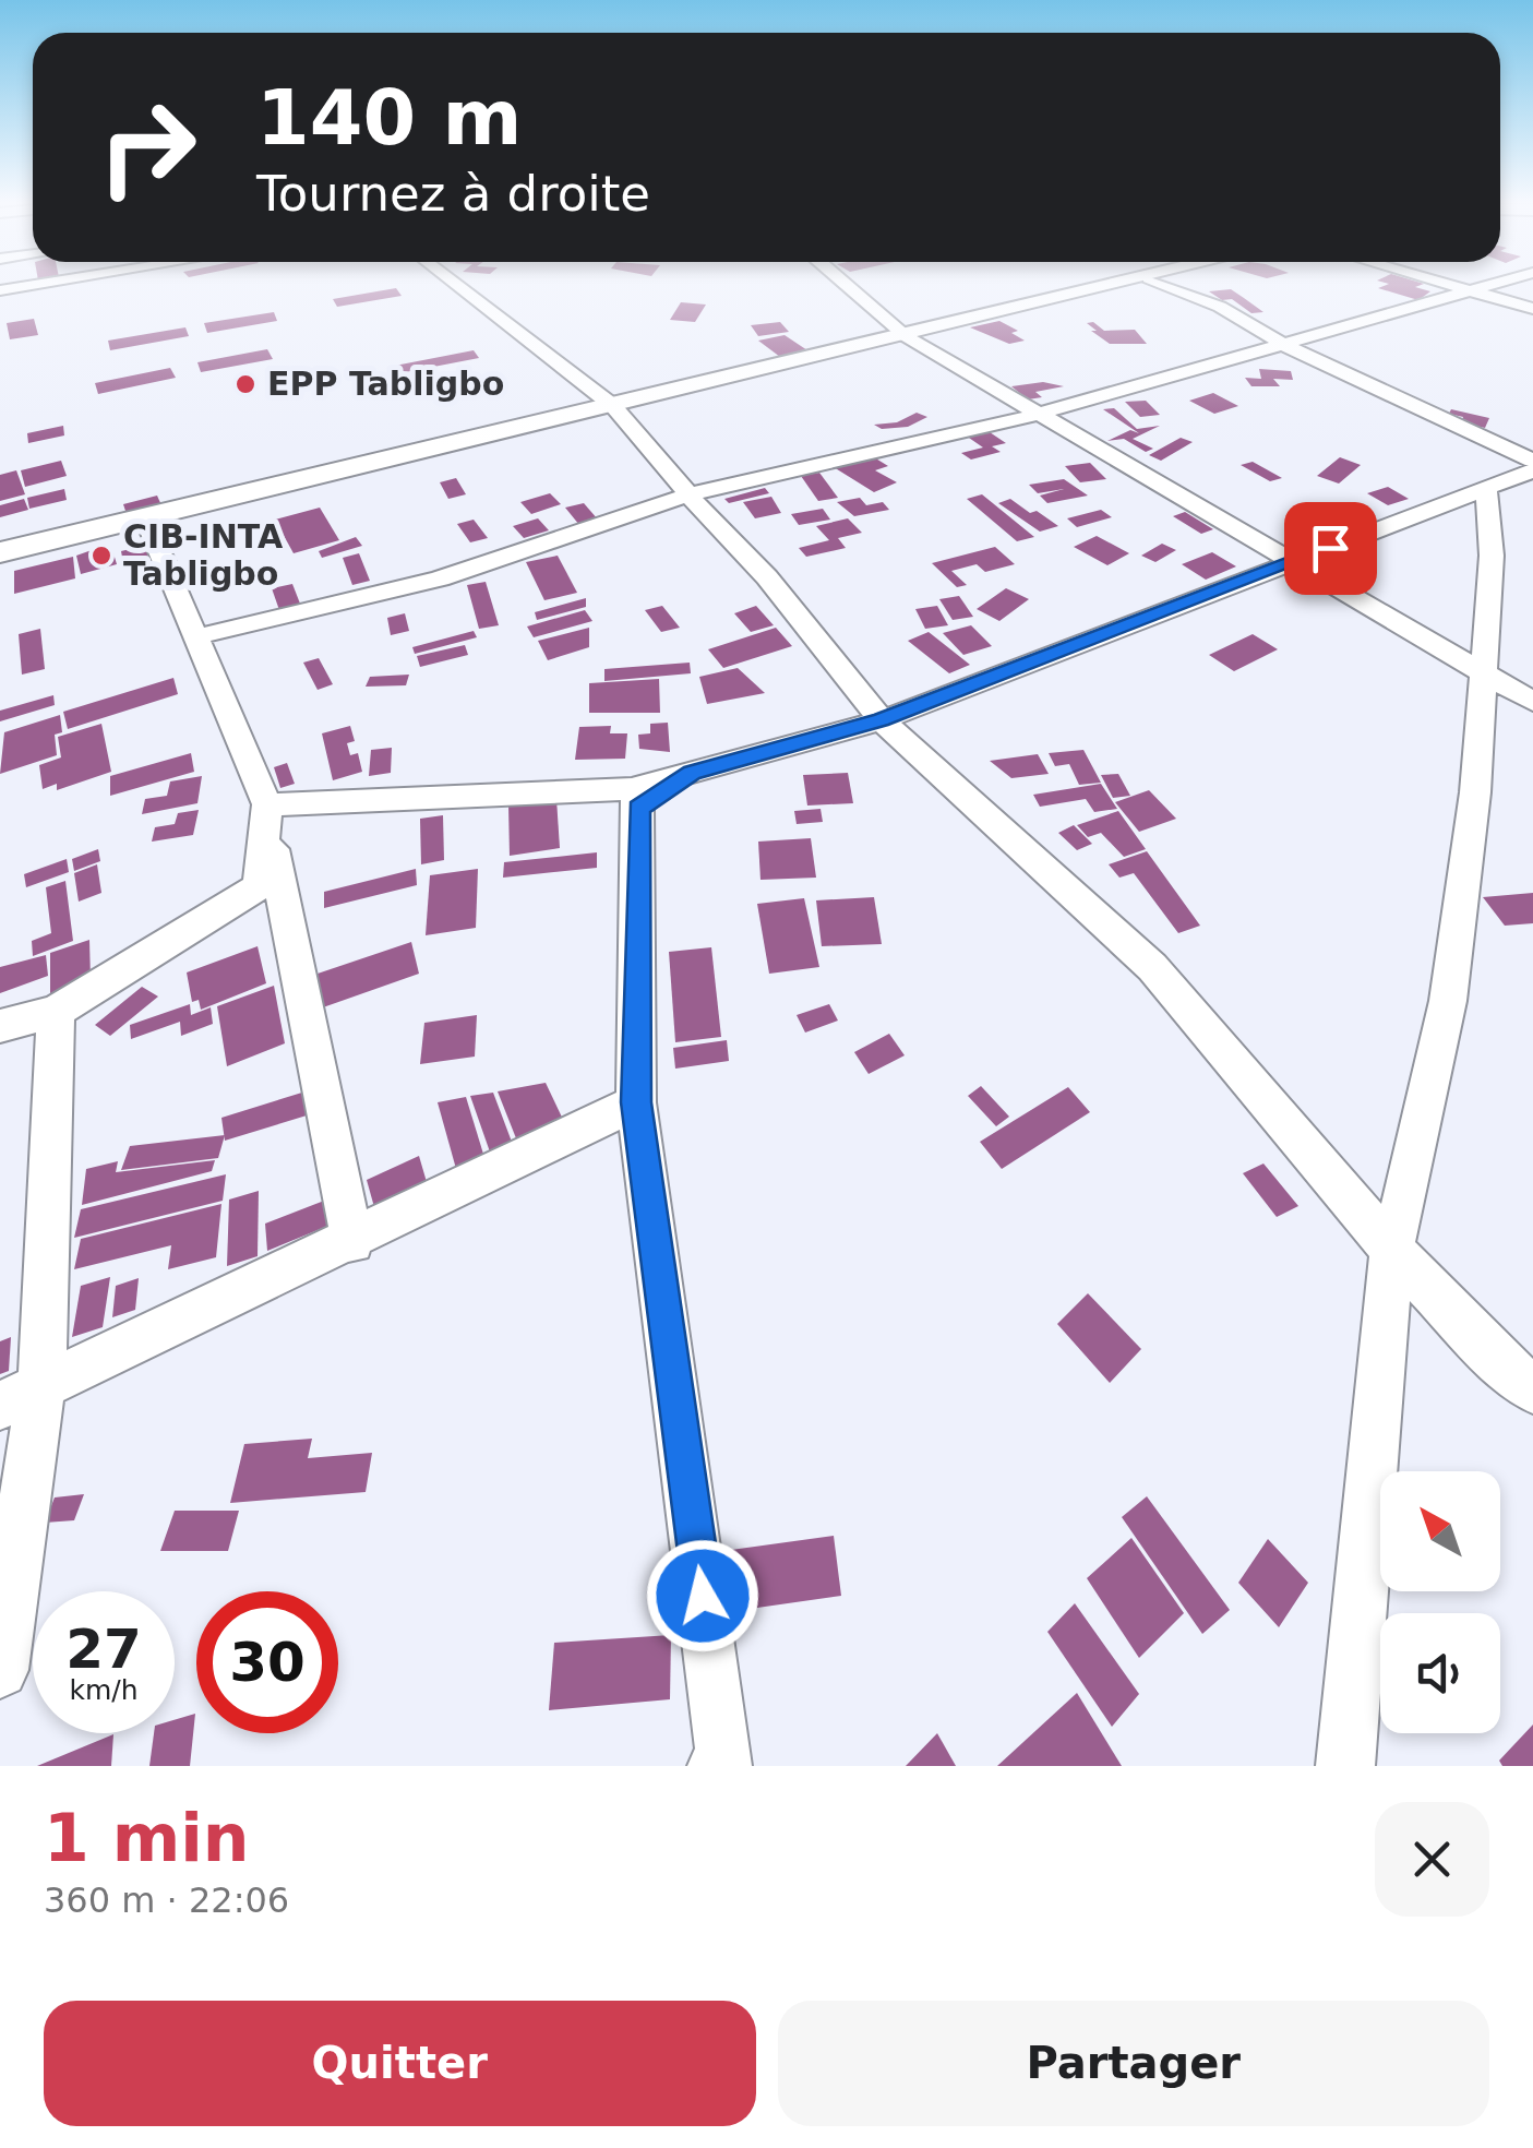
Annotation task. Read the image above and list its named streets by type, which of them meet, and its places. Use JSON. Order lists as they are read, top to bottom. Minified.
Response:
{"places":["EPP Tabligbo","CIB-INTA Tabligbo"],"north":"top left","page":{"turn":["140 m","Tournez à droite"],"speed":"27 km/h","limit":"30","heading":["1 min","360 m · 22:06"],"buttons":["Quitter","Partager"]}}
